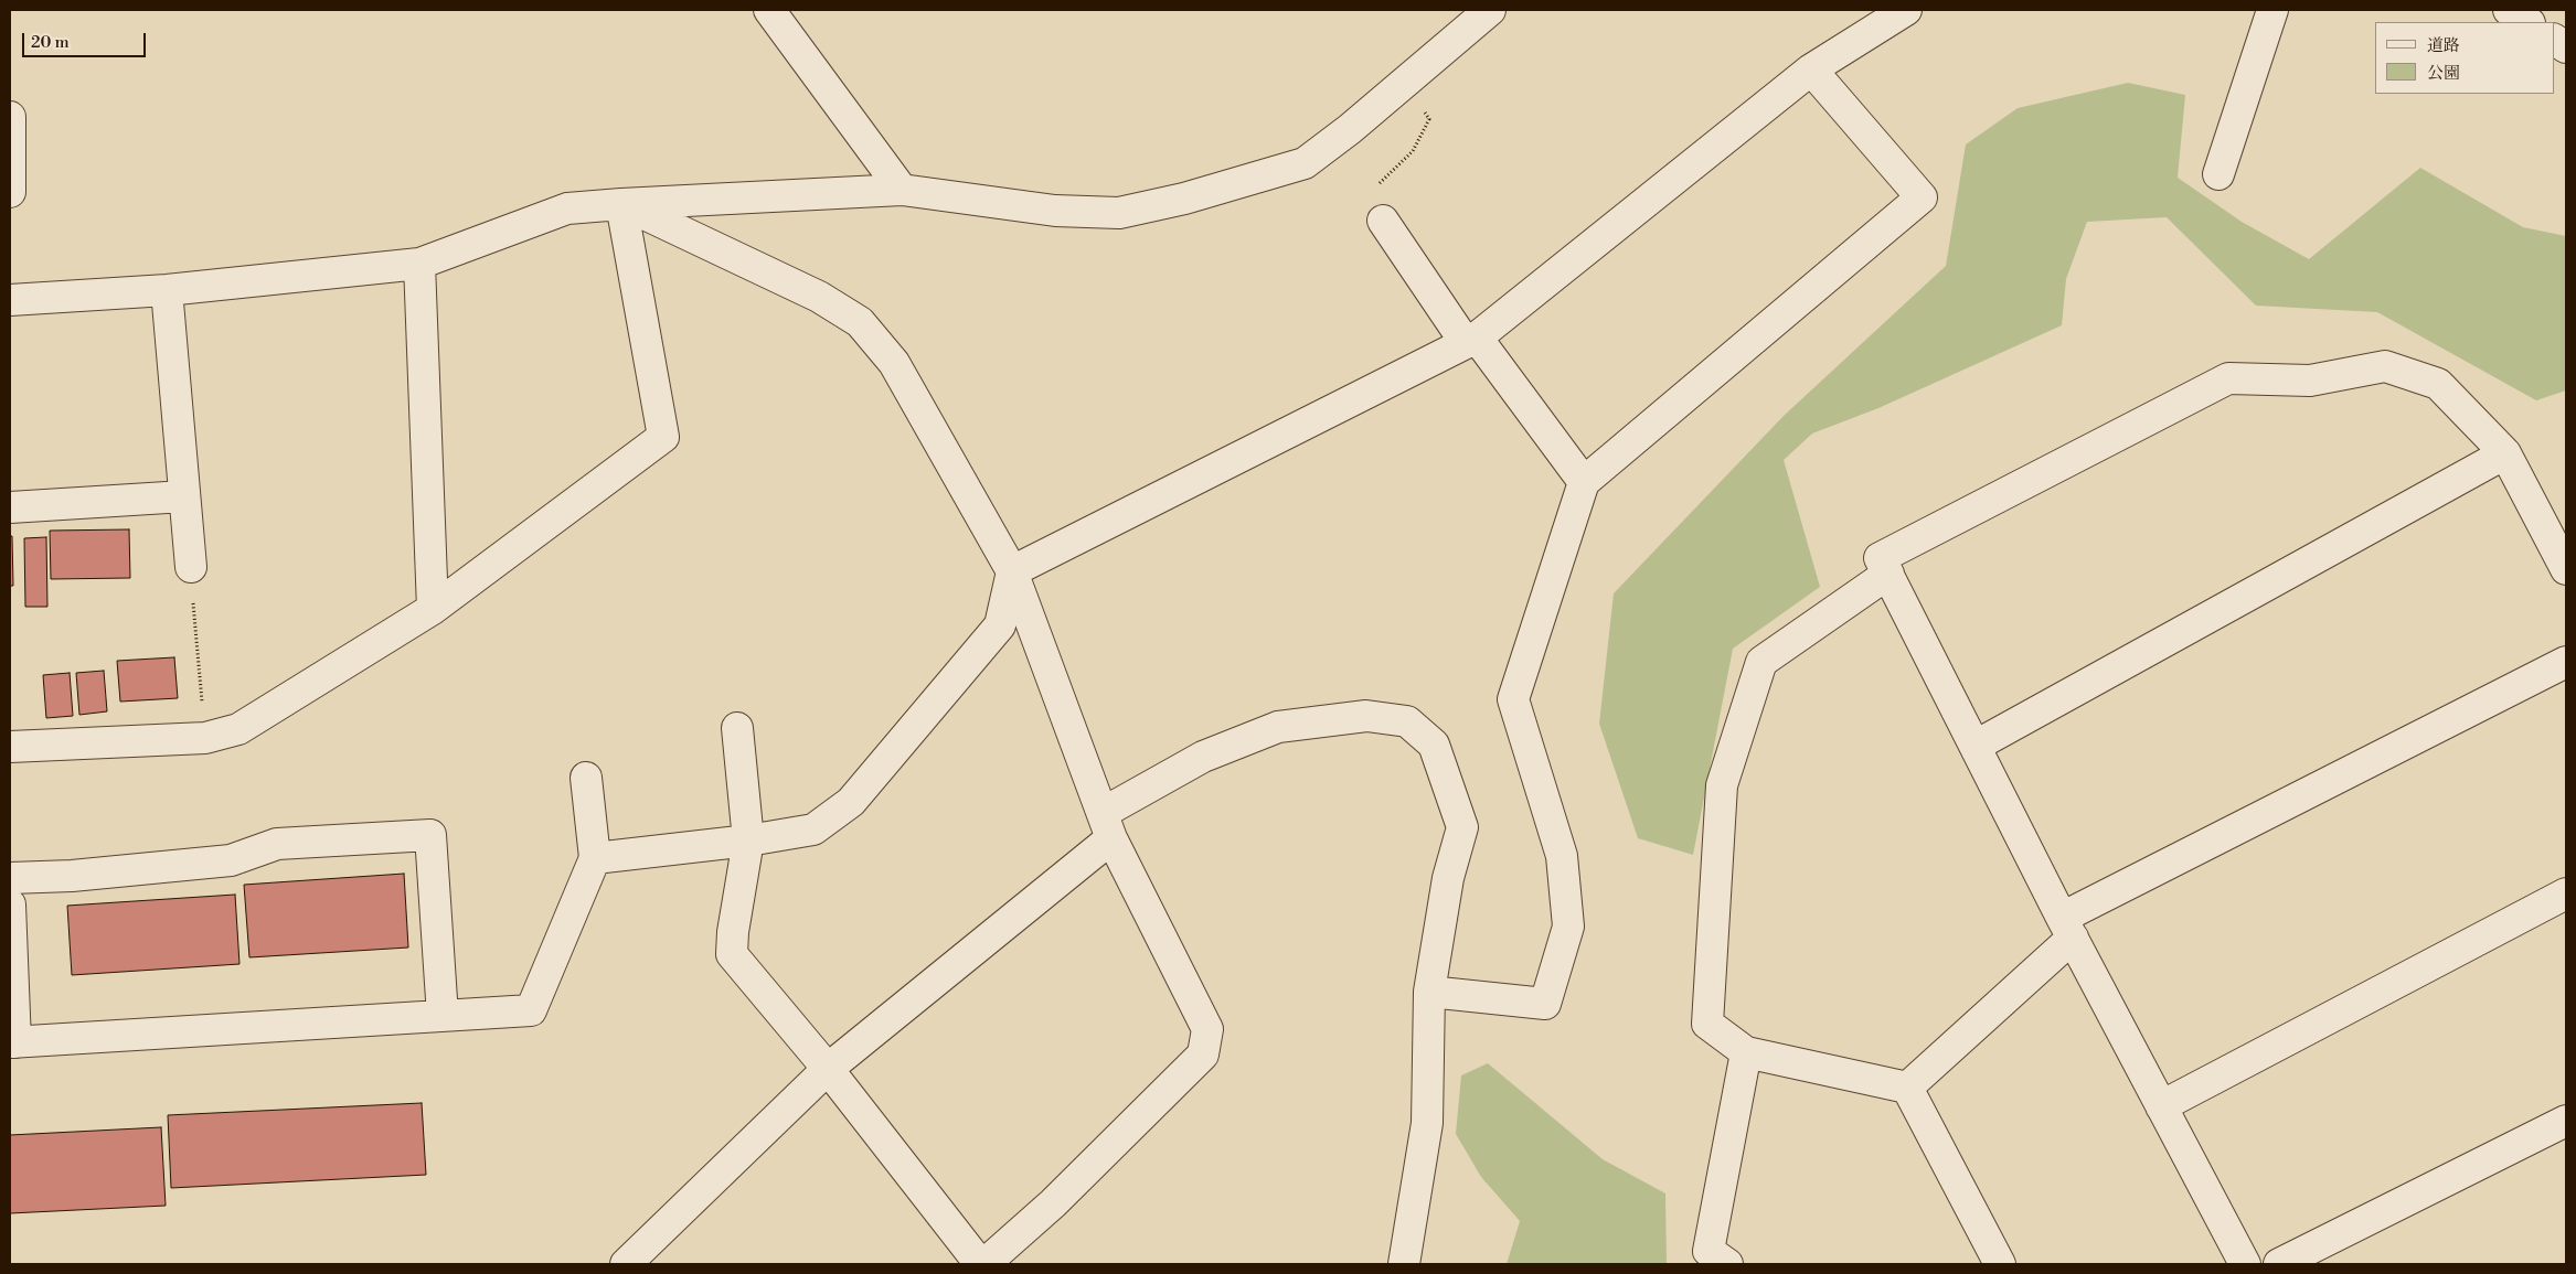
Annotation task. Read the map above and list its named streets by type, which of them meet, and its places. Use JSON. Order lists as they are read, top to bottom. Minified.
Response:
{"legend":["道路","公園"],"scale_bar":"20 m"}
